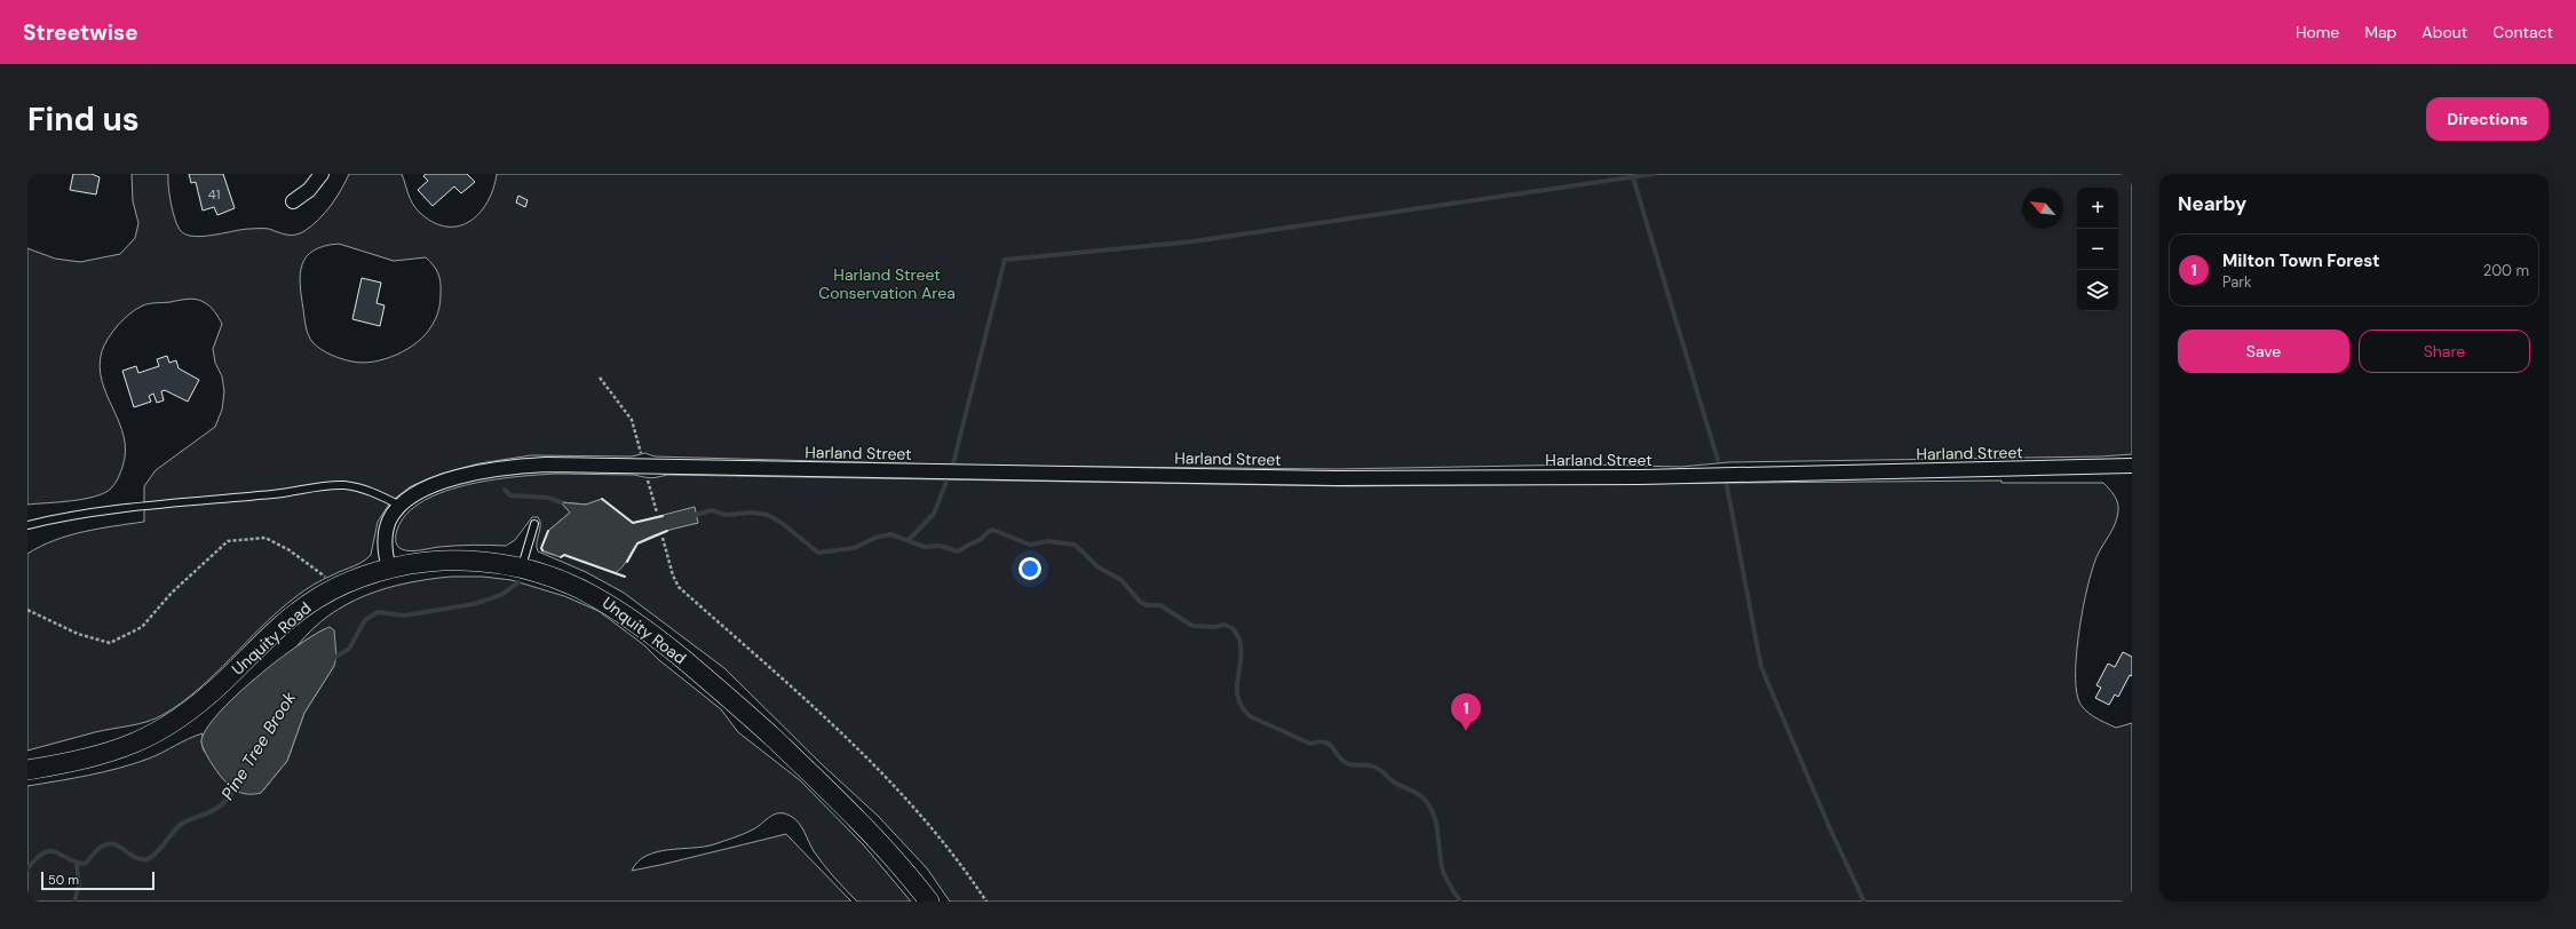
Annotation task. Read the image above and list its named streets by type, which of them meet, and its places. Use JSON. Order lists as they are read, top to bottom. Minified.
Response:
{"streets":{"main road":["Unquity Road"],"street":["Harland Street"]},"crossings":[["Harland Street","Unquity Road"]],"water":["Pine Tree Brook"],"parks":["Harland Street Conservation Area"],"house_numbers":["41"],"scale_bar":"50 m","north":"top left","page":{"header":"Streetwise","nav":["Home","Map","About","Contact"],"buttons":["Directions",["Save","Share"]],"title":"Find us","heading":"Nearby","map_buttons":["+","−"],"list":[{"mark":"1","name":"Milton Town Forest","note":"Park","value":"200 m"}],"pins":"1","scale":"50 m"}}
